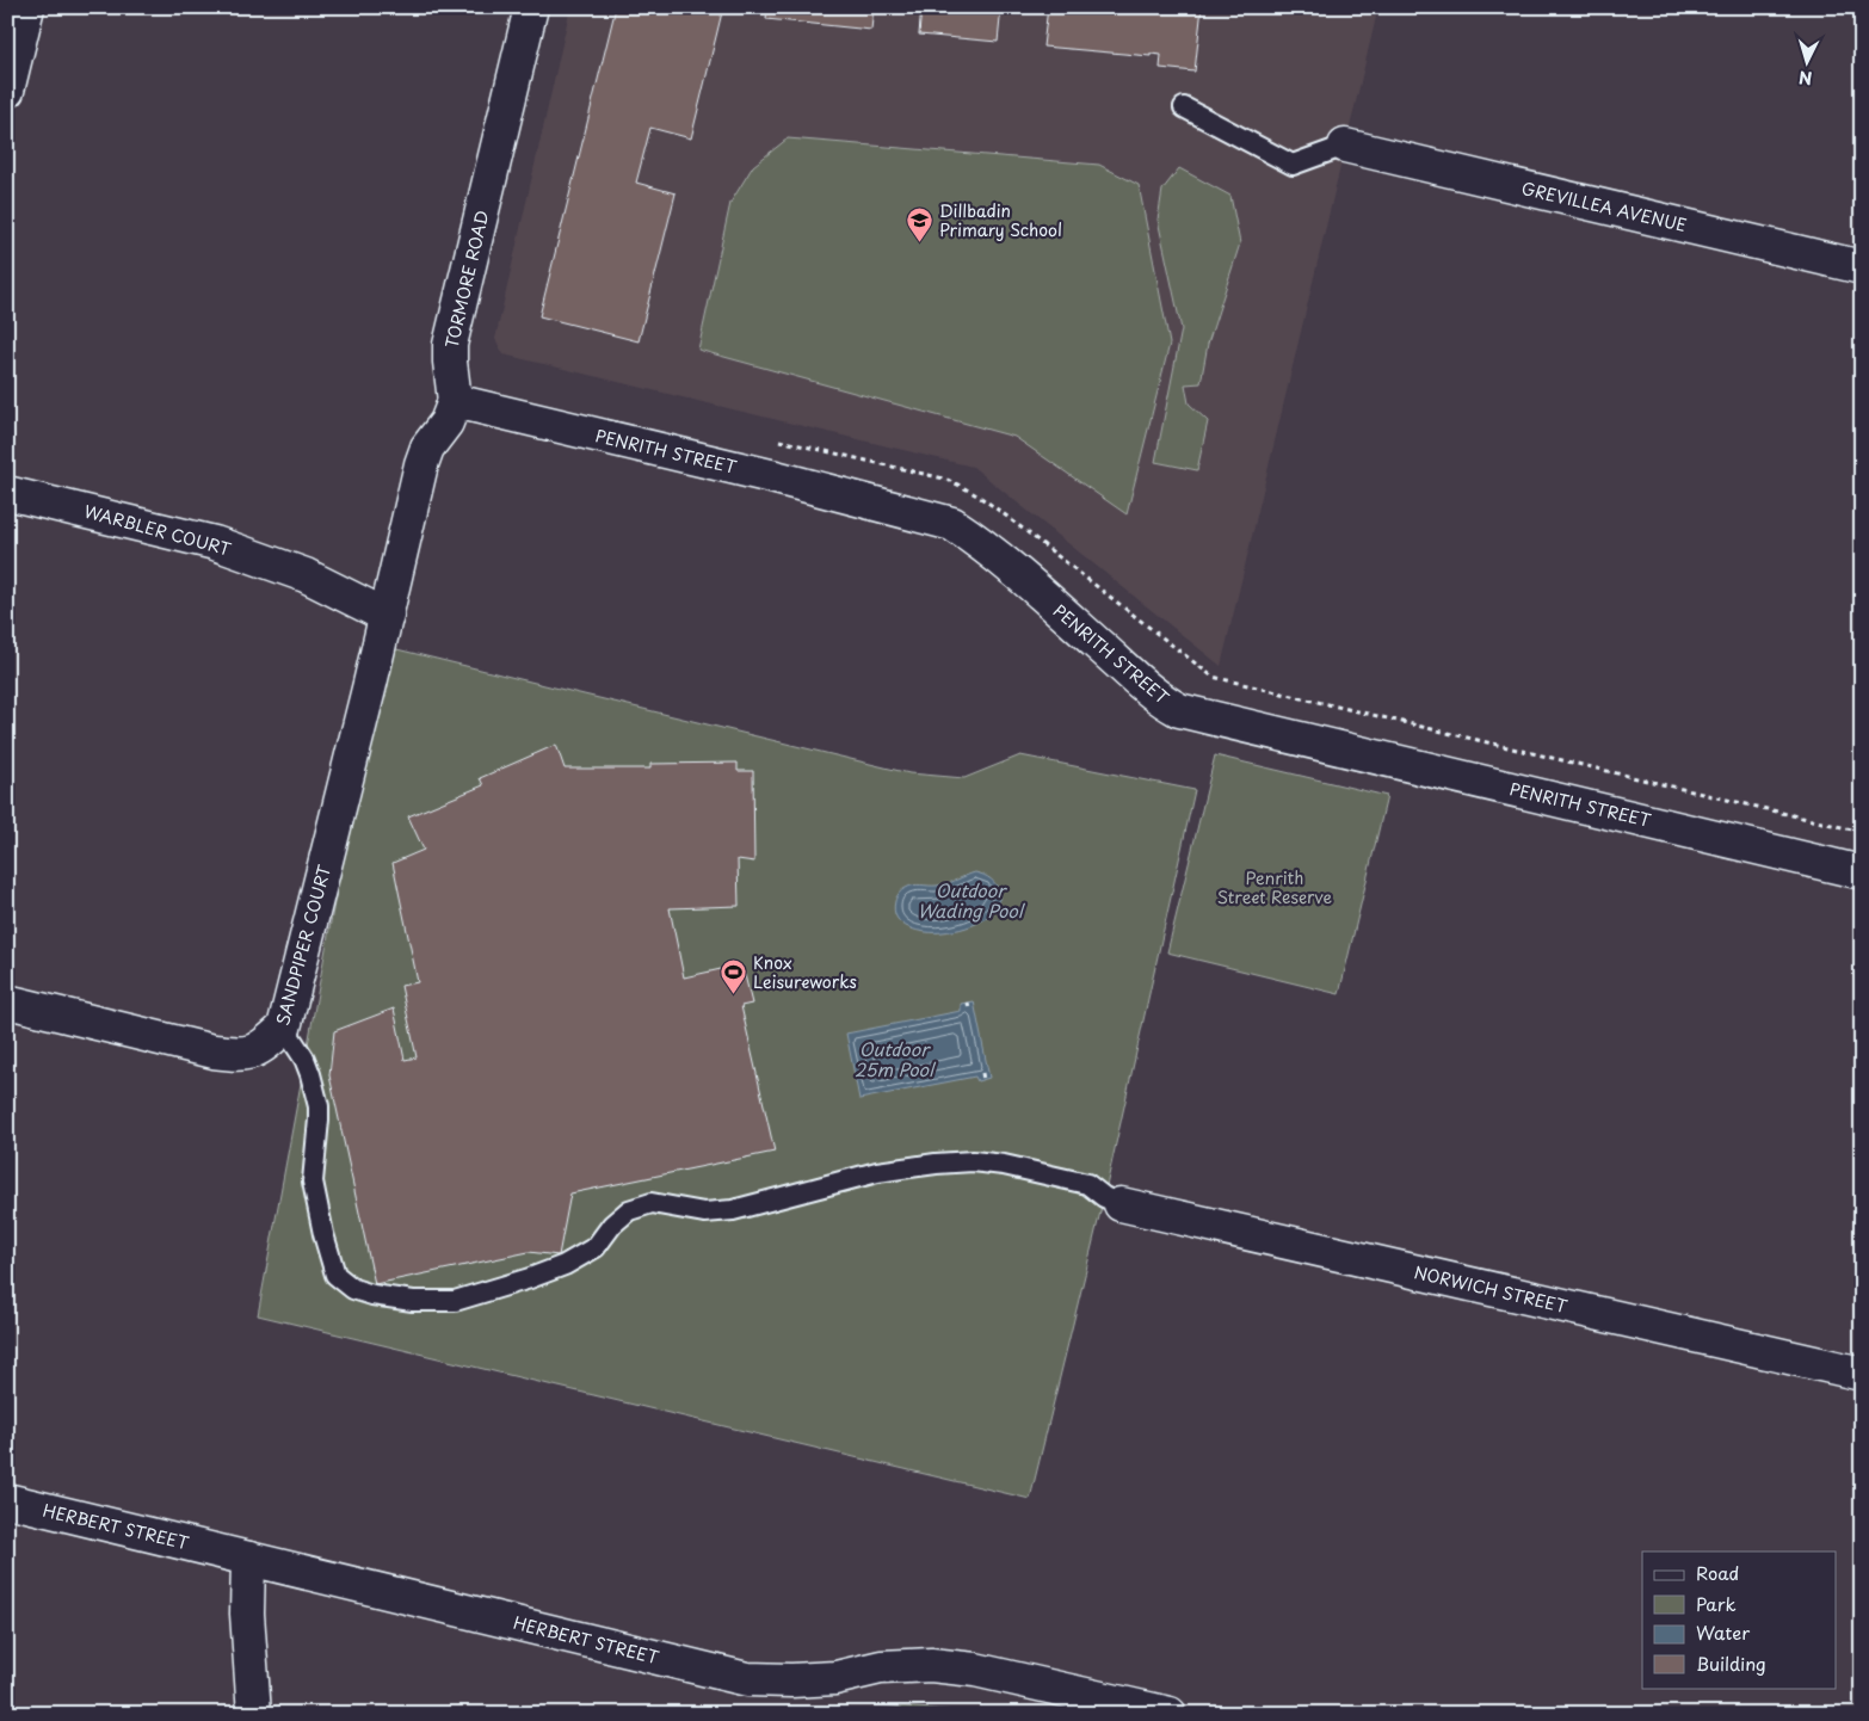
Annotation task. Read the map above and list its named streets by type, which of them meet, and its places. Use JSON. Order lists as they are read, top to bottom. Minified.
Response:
{"streets":{"street":["GREVILLEA AVENUE","TORMORE ROAD","PENRITH STREET","WARBLER COURT","SANDPIPER COURT","NORWICH STREET","HERBERT STREET"]},"crossings":[["TORMORE ROAD","PENRITH STREET"],["WARBLER COURT","SANDPIPER COURT"]],"water":["Outdoor Wading Pool","Outdoor 25m Pool"],"parks":["Penrith Street Reserve"],"places":{"school or university":["Dillbadin Primary School"],"sports":["Knox Leisureworks"]},"legend":["Road","Park","Water","Building"],"north":"bottom"}
